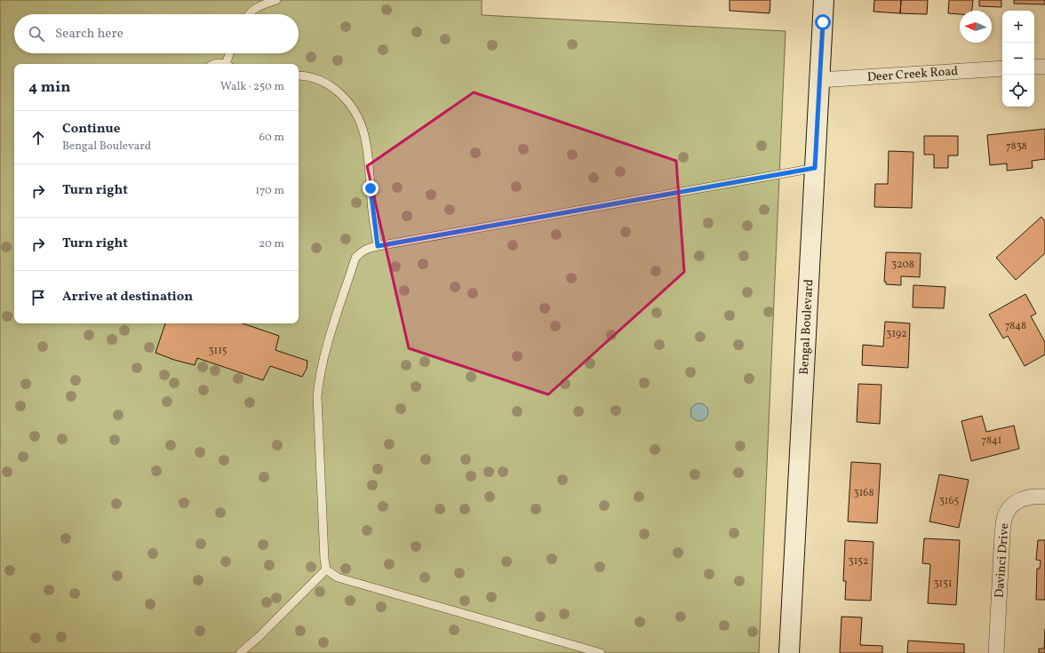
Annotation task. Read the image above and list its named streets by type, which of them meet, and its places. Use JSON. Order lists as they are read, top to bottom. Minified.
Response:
{"streets":{"main road":["Bengal Boulevard"],"street":["Deer Creek Road","Davinci Drive"]},"crossings":[["Deer Creek Road","Bengal Boulevard"]],"house_numbers":["7838","3208","7848","3192","3115","7841","3168","3165","3152","3151"],"north":"left","page":{"map_buttons":["+","−"],"search":"Search here","heading":["4 min","Walk · 250 m"],"list":[["Continue","Bengal Boulevard","60 m"],["Turn right","170 m"],["Turn right","20 m"],"Arrive at destination"]}}
